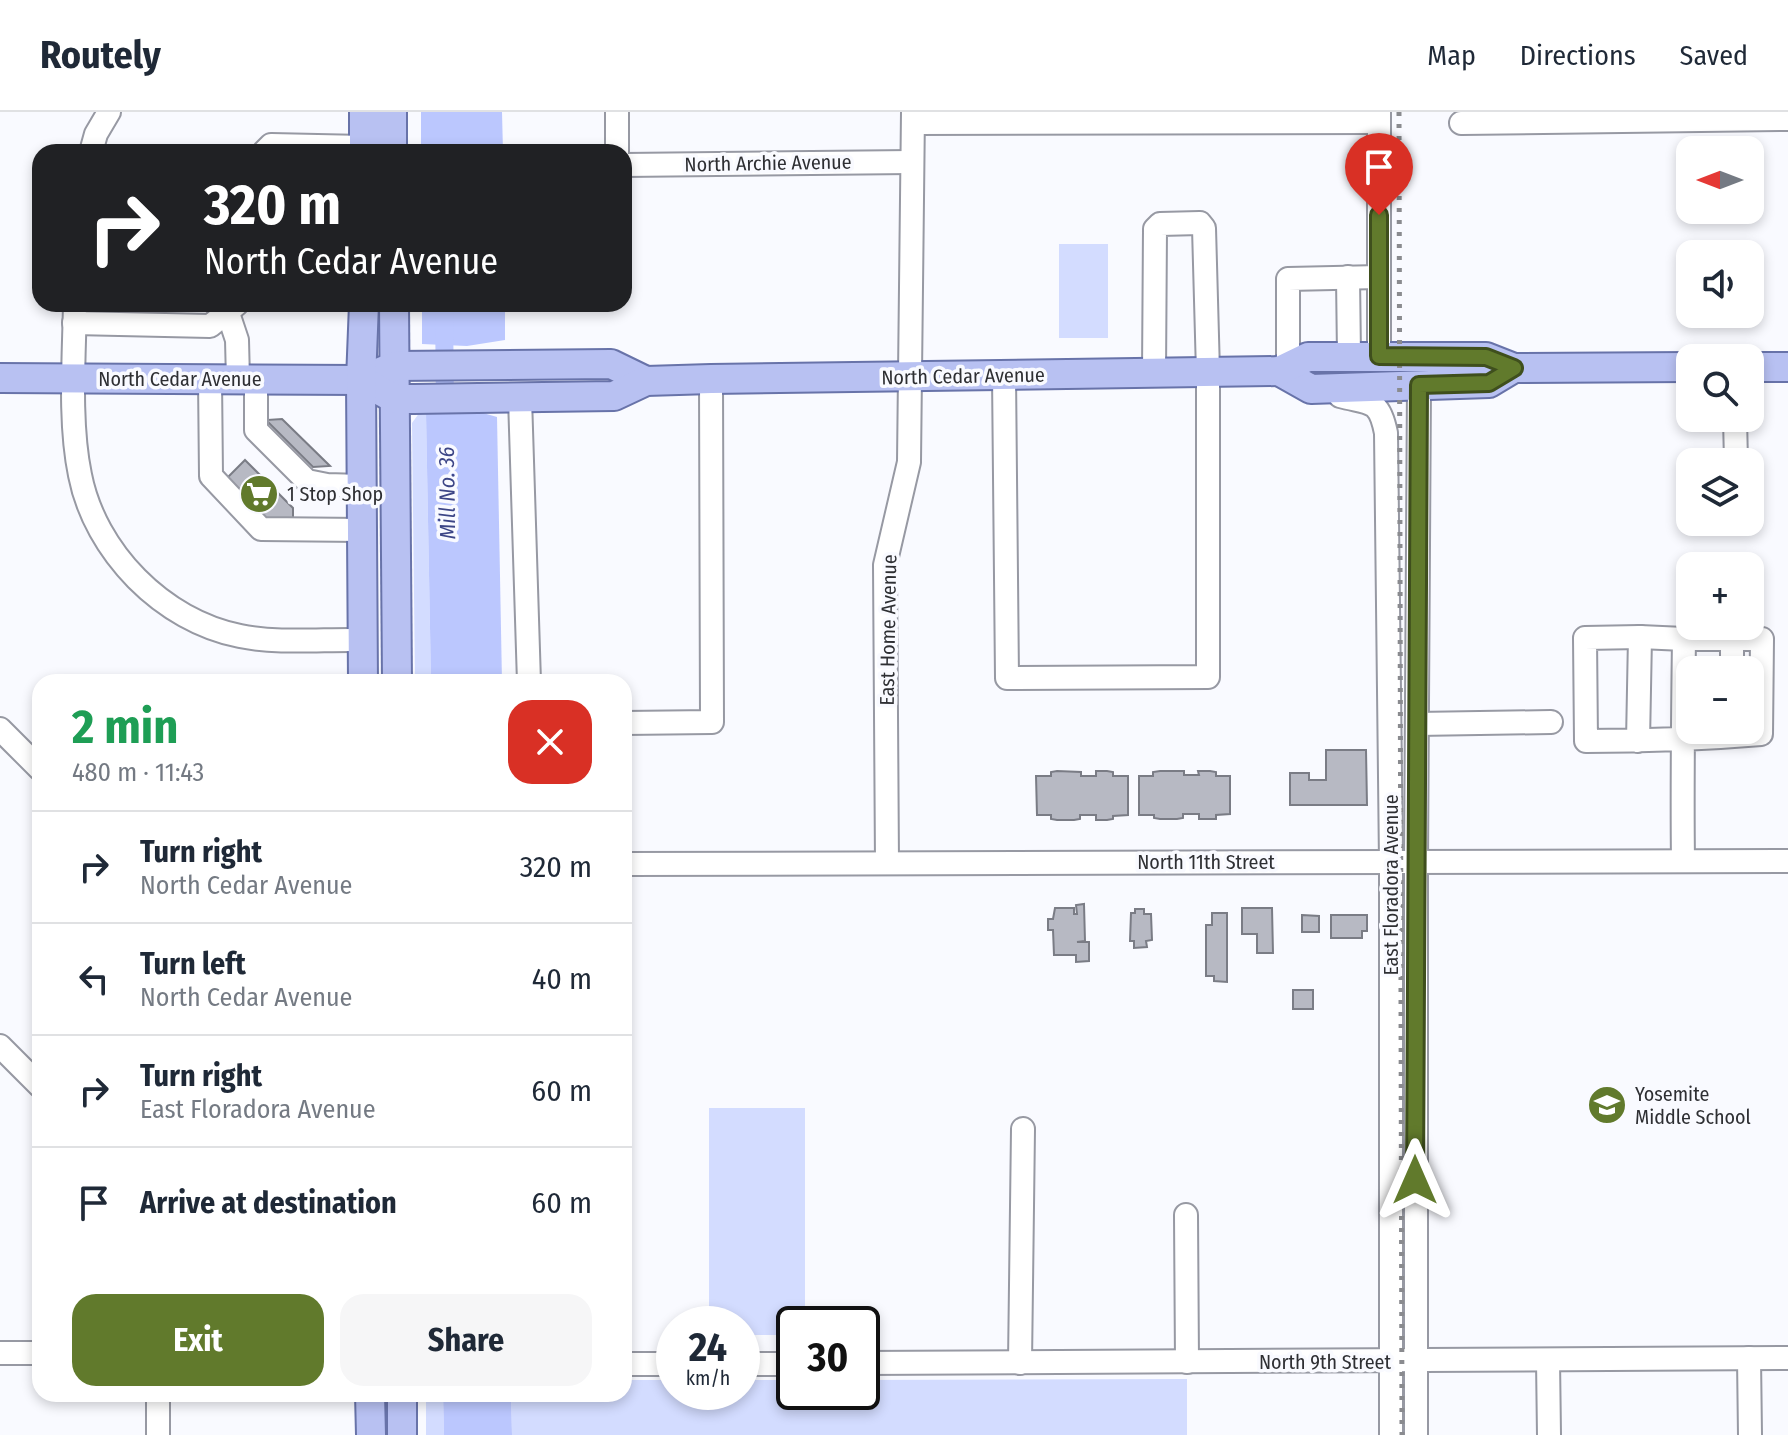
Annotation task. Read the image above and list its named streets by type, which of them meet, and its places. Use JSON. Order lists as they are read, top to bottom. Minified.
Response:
{"streets":{"main road":["North Cedar Avenue"],"street":["North Archie Avenue","East Home Avenue","North 11th Street","East Floradora Avenue","North 9th Street"]},"crossings":[["North Archie Avenue","East Home Avenue"],["North Cedar Avenue","East Home Avenue"],["North Cedar Avenue","East Floradora Avenue"],["East Home Avenue","North 11th Street"],["North 11th Street","East Floradora Avenue"],["East Floradora Avenue","North 9th Street"]],"water":["Mill No. 36"],"places":{"supermarket":["1 Stop Shop"],"school or university":["Yosemite Middle School"]},"north":"left","page":{"header":"Routely","nav":["Map","Directions","Saved"],"map_buttons":["+","−"],"turn":["320 m","North Cedar Avenue"],"heading":["2 min","480 m · 11:43"],"list":[{"name":"Turn right","note":"North Cedar Avenue","value":"320 m"},{"name":"Turn left","note":"North Cedar Avenue","value":"40 m"},{"name":"Turn right","note":"East Floradora Avenue","value":"60 m"},{"name":"Arrive at destination","value":"60 m"}],"buttons":["Exit","Share"],"speed":"24 km/h","limit":"30"}}
